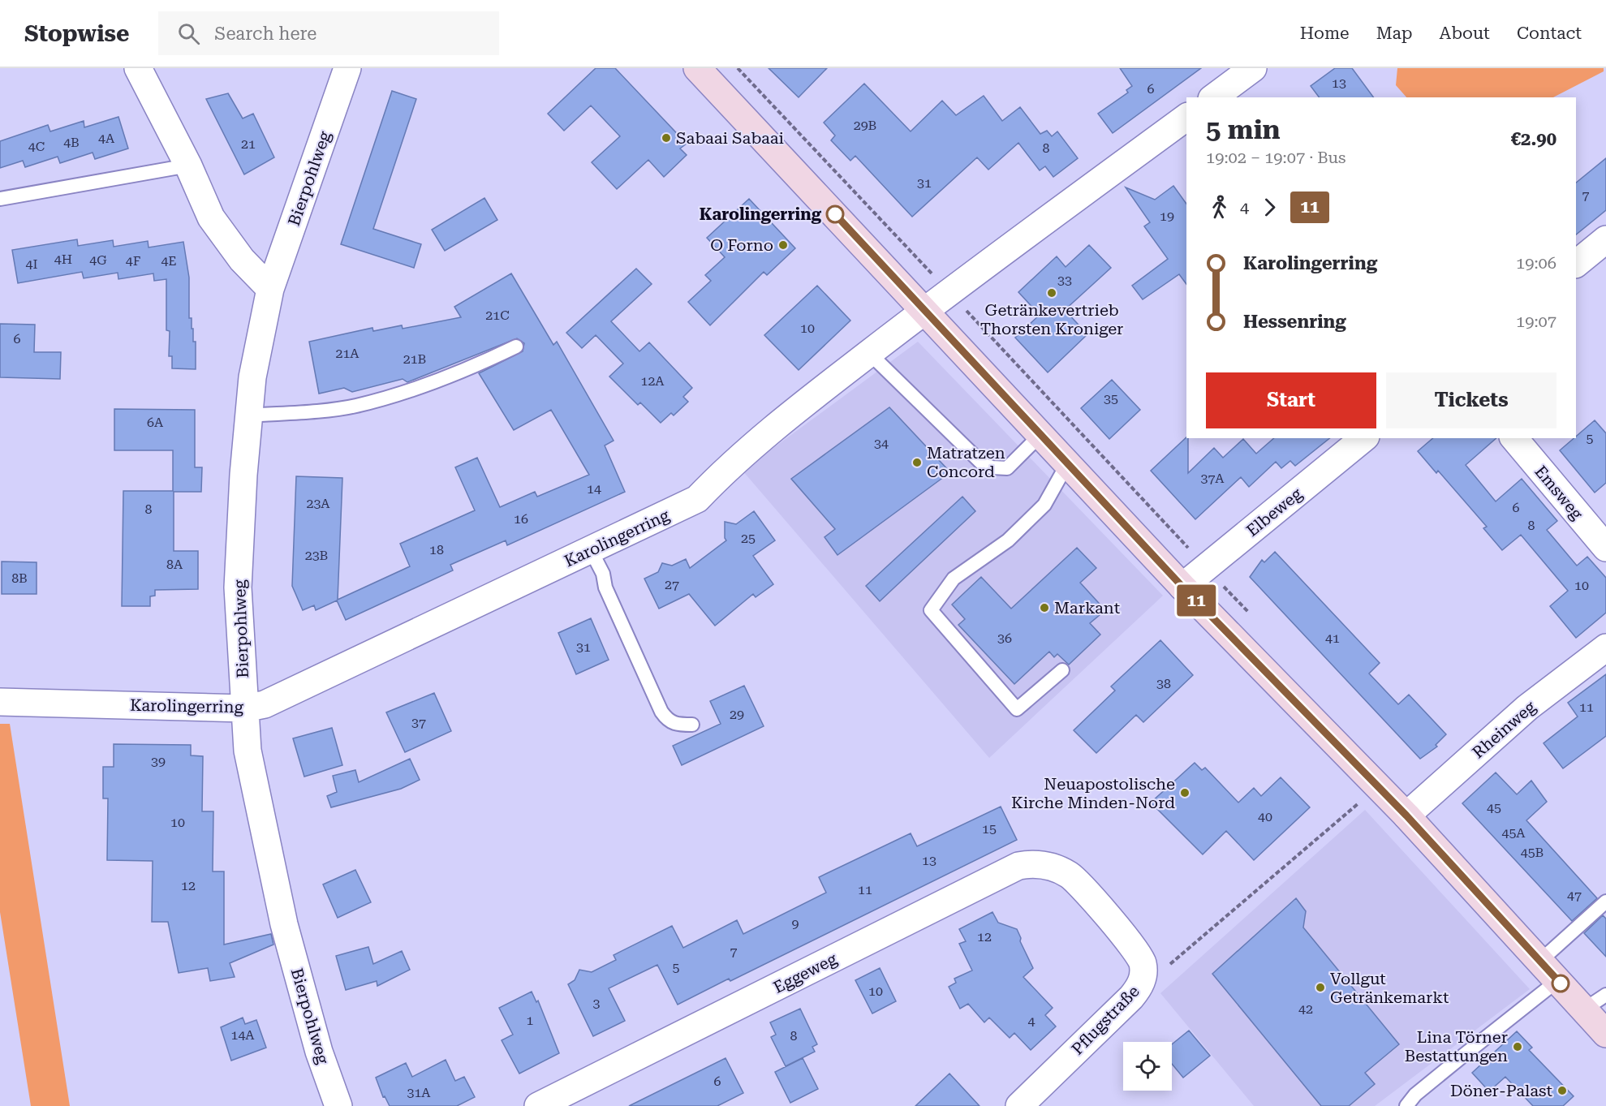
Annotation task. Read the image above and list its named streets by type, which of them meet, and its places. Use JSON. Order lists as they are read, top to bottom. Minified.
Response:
{"streets":{"street":["Bierpohlweg","Emsweg","Elbeweg","Karolingerring","Rheinweg","Eggeweg","Pflugstraße"]},"crossings":[["Bierpohlweg","Karolingerring"],["Eggeweg","Pflugstraße"]],"places":["Sabaai Sabaai","Karolingerring","O Forno","Getränkevertrieb Thorsten Kroniger","Matratzen Concord","Markant","Neuapostolische Kirche Minden-Nord","Vollgut Getränkemarkt","Lina Törner Bestattungen","Döner-Palast"],"lines":["bus line 11"],"house_numbers":["13","6","29B","4A","4B","21","4C","8","31","7","19","4H","4G","4F","4E","4I","33","21C","10","6","21A","21B","12A","35","6A","5","34","37A","14","23A","6","8","16","8","25","18","23B","8A","8B","27","10","36","41","31","38","11","29","37","39","45","40","10","15","45A","45B","13","12","11","47","9","12","7","5","10","3","42","1","4","14A","8","6","31A"],"page":{"header":"Stopwise","search":"Search here","nav":["Home","Map","About","Contact"],"on_map":"11","heading":["5 min","19:02 – 19:07 · Bus","€2.90"],"legs":["4","11"],"list":[{"name":"Karolingerring","value":"19:06"},{"name":"Hessenring","value":"19:07"}],"buttons":["Start","Tickets"]}}
